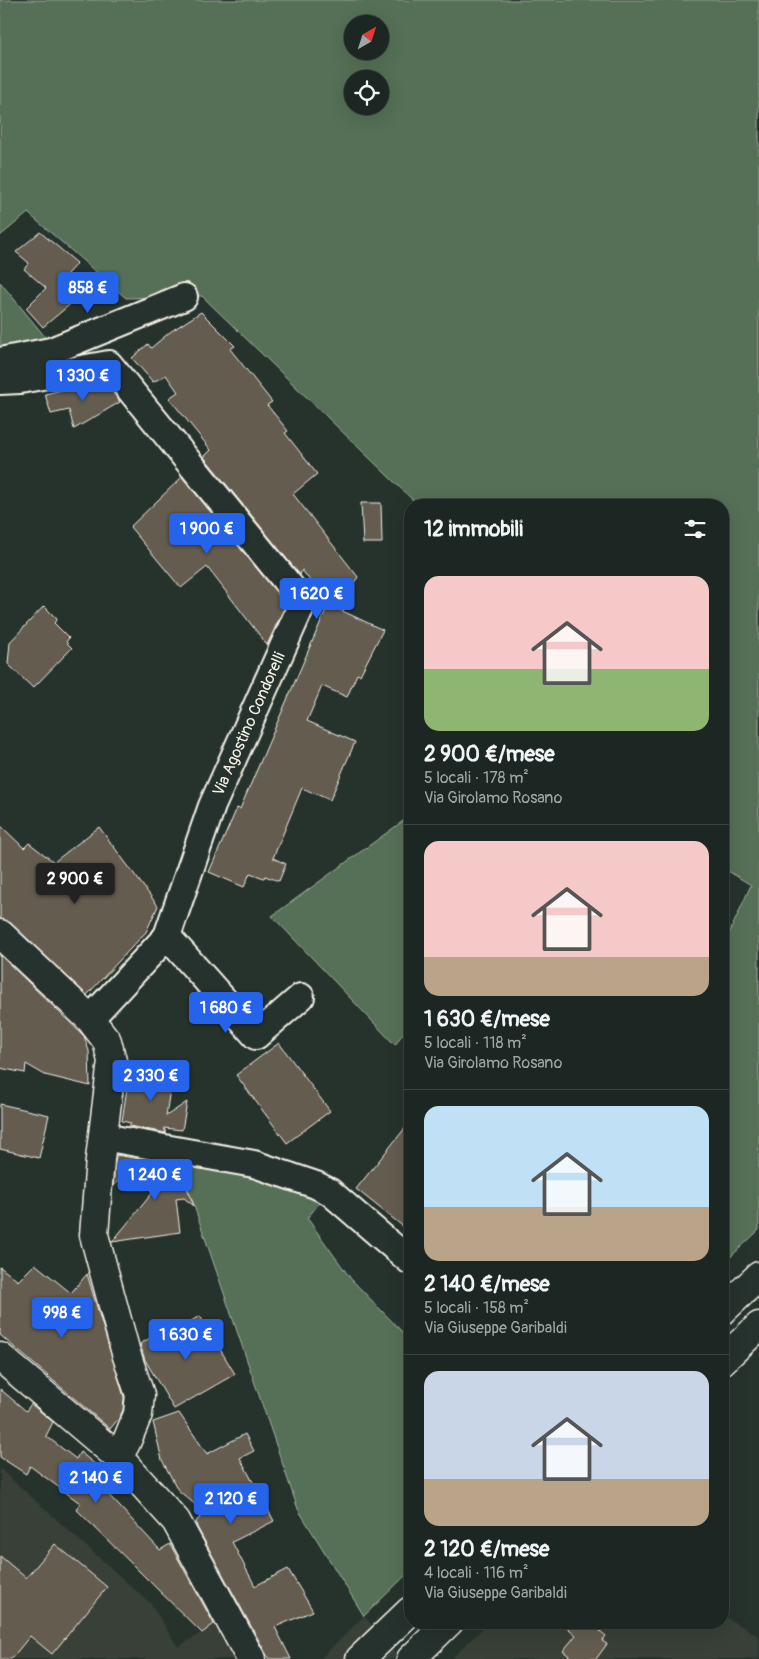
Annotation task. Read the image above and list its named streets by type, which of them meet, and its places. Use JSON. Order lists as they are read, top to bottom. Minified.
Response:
{"streets":{"street":["Via Agostino Condorelli"]},"north":"top right","page":{"price":["858 €","1 330 €","1 900 €","1 620 €","2 900 €","1 680 €","2 330 €","1 240 €","998 €","1 630 €","2 140 €","2 120 €"],"heading":"12 immobili","list":[{"name":"2 900 €/mese","note":"5 locali · 178 m² · Via Girolamo Rosano"},{"name":"1 630 €/mese","note":"5 locali · 118 m² · Via Girolamo Rosano"},{"name":"2 140 €/mese","note":"5 locali · 158 m² · Via Giuseppe Garibaldi"},{"name":"2 120 €/mese","note":"4 locali · 116 m² · Via Giuseppe Garibaldi"}]}}
